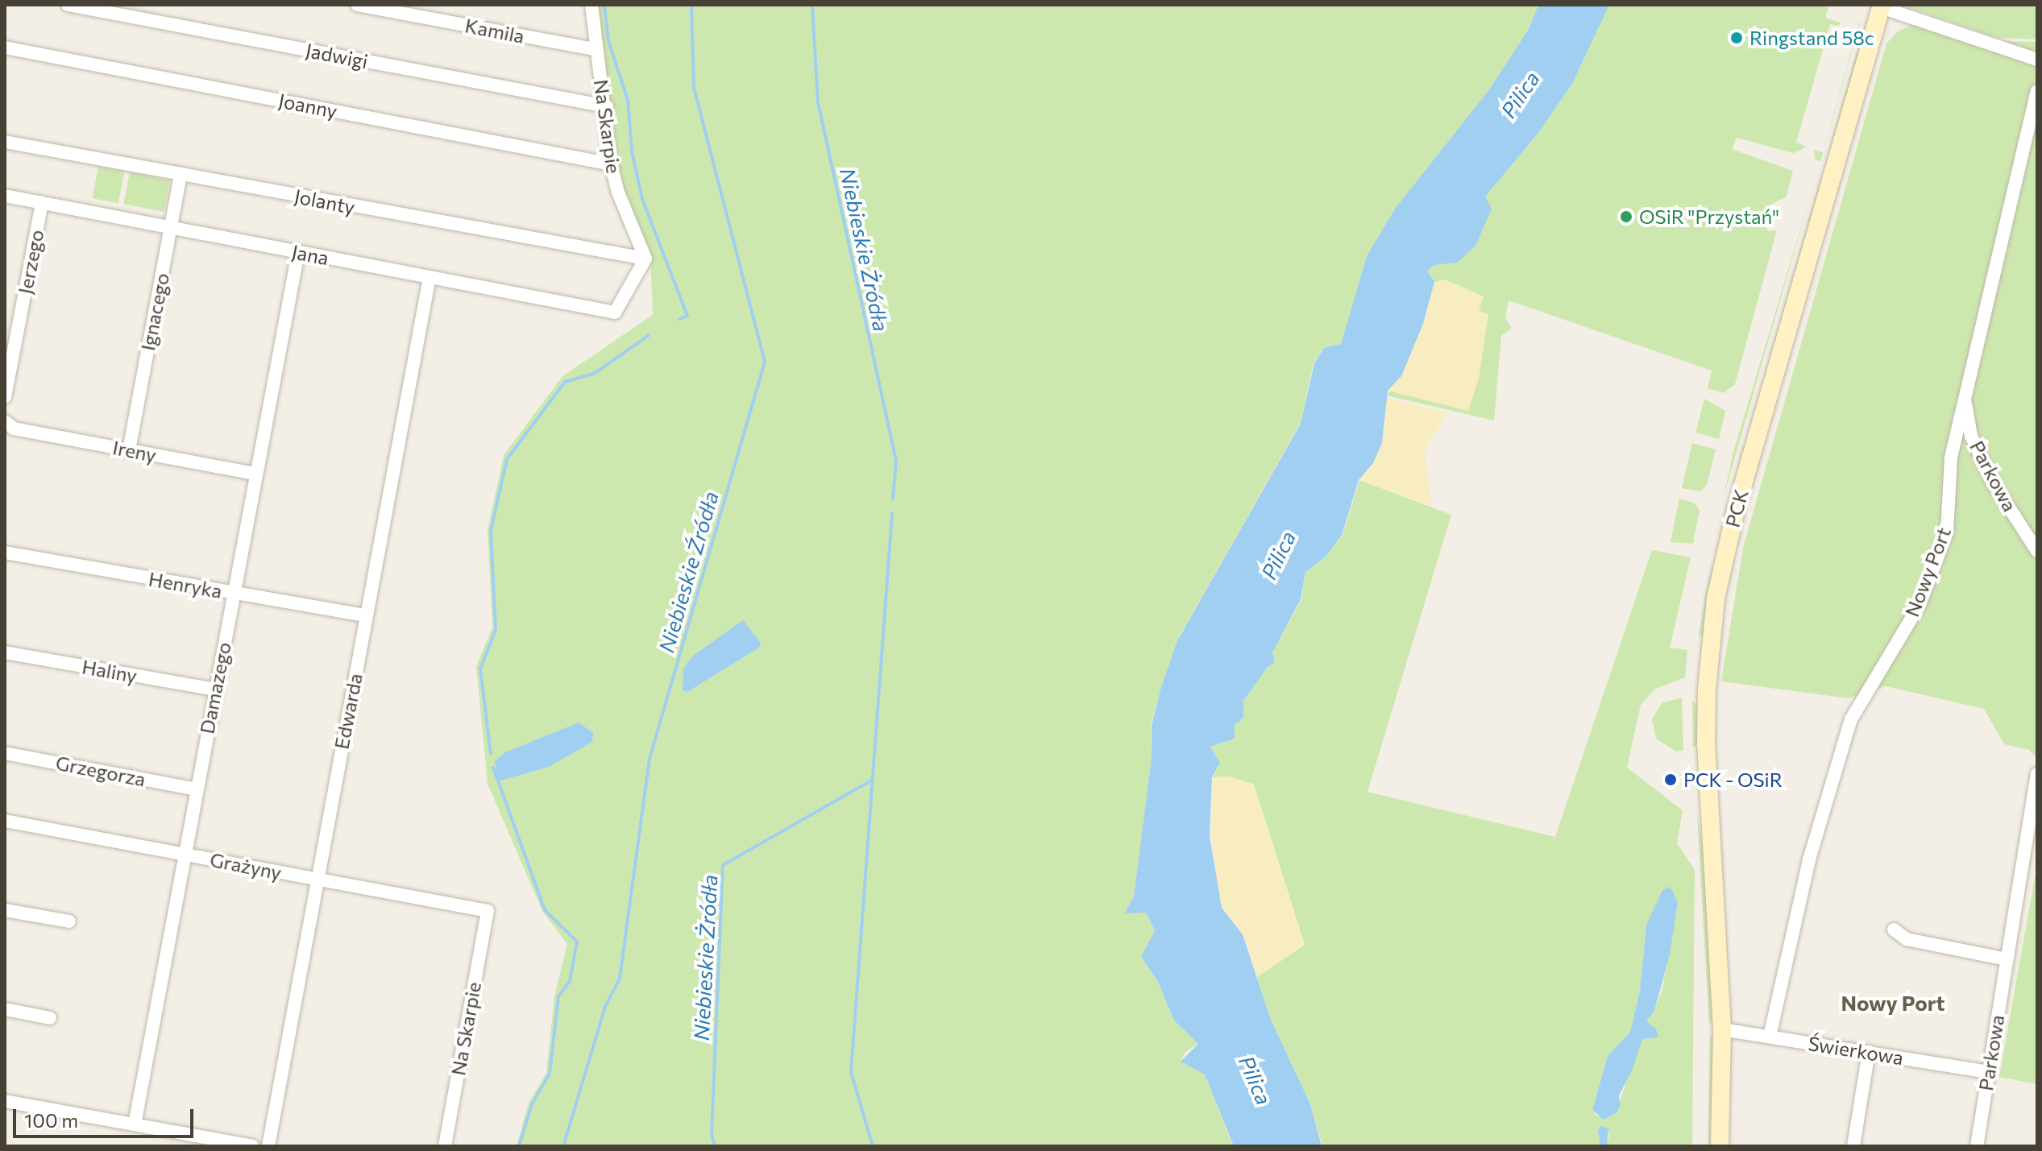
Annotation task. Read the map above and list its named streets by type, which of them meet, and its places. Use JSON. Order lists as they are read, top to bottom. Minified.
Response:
{"streets":{"street":["Kamila","Jadwigi","Joanny","Na Skarpie","Jolanty","Jana","Jerzego","Ignacego","Ireny","Parkowa","PCK","Nowy Port","Henryka","Haliny","Damazego","Edwarda","Grzegorza","Grażyny","Świerkowa"]},"crossings":[["Kamila","Na Skarpie"],["Jadwigi","Na Skarpie"],["Joanny","Na Skarpie"],["Na Skarpie","Jolanty"],["Na Skarpie","Jana"],["Na Skarpie","Grażyny"],["Jolanty","Jana"],["Jolanty","Ignacego"],["Jana","Jerzego"],["Jana","Ignacego"],["Jana","Damazego"],["Jana","Edwarda"],["Ignacego","Ireny"],["Ireny","Damazego"],["Parkowa","Nowy Port"],["Parkowa","Świerkowa"],["PCK","Świerkowa"],["Nowy Port","Świerkowa"],["Henryka","Damazego"],["Henryka","Edwarda"],["Haliny","Damazego"],["Damazego","Grzegorza"],["Damazego","Grażyny"],["Edwarda","Grażyny"]],"districts":["Nowy Port"],"water":["Pilica","Niebieskie Żródła","Niebieskie Źródła"],"places":["Ringstand 58c","OSiR \"Przystań\"","PCK - OSiR"],"scale_bar":"100 m"}
